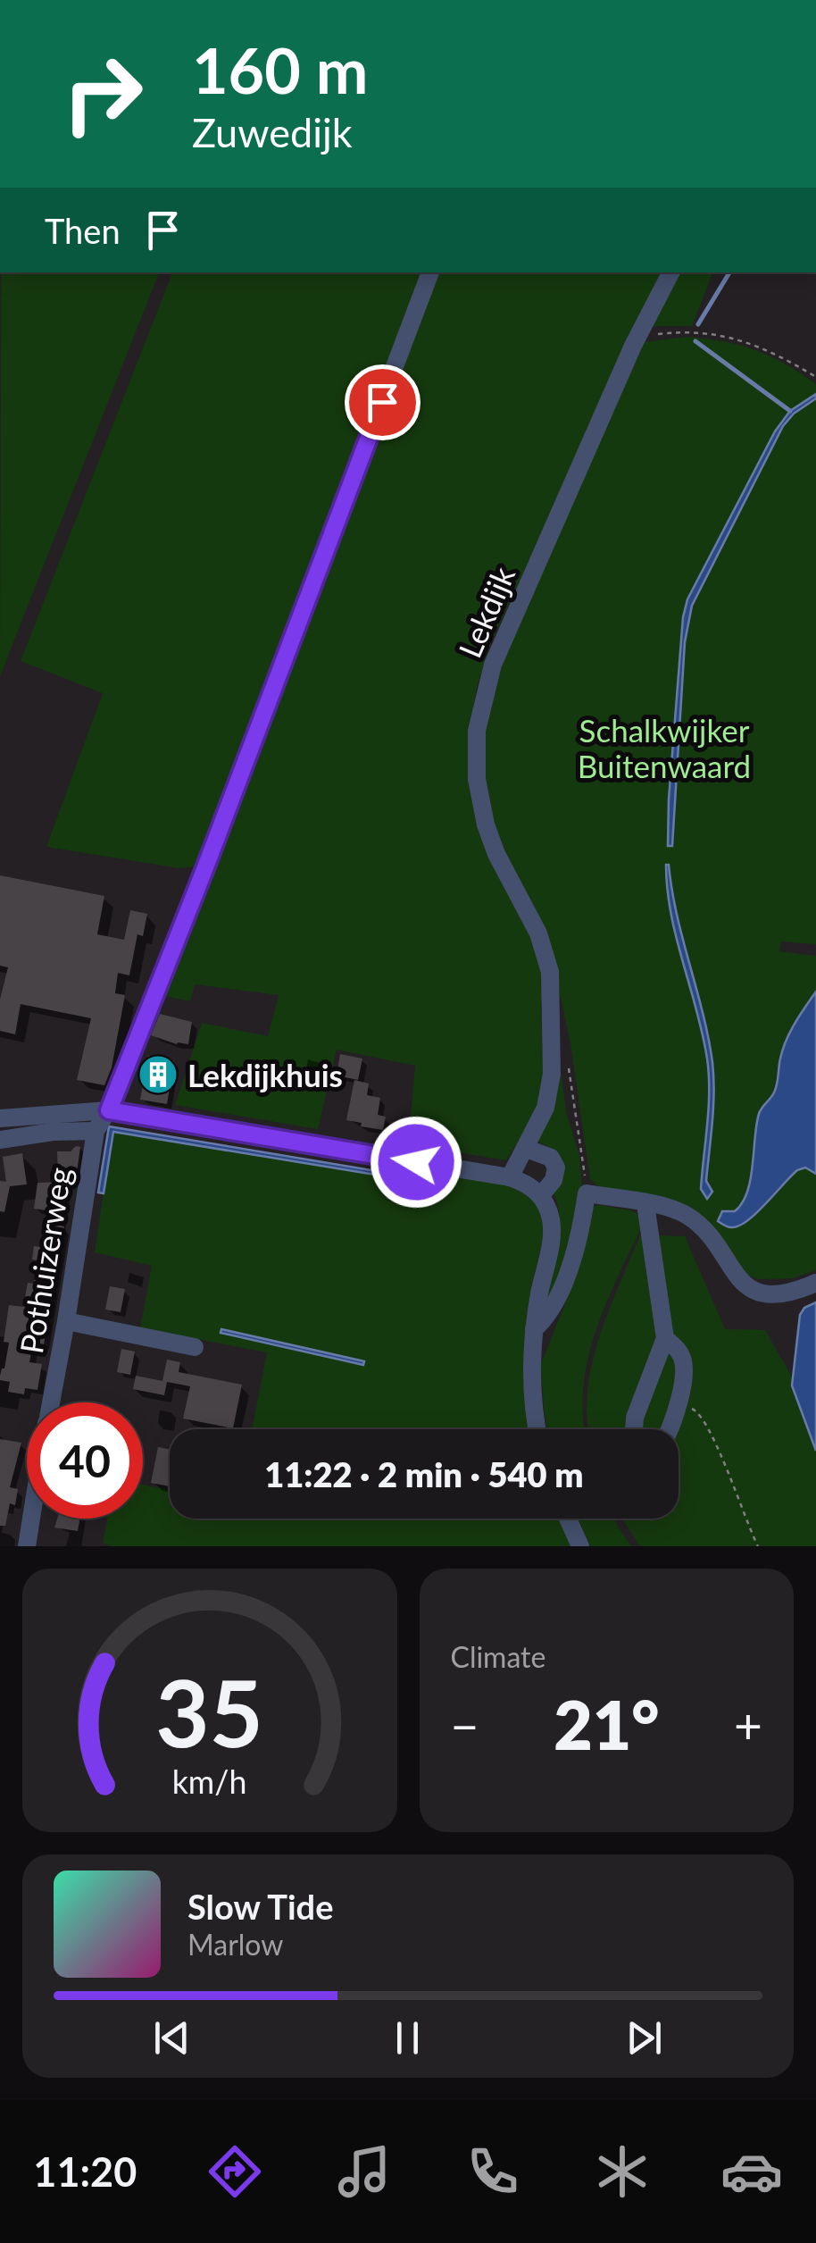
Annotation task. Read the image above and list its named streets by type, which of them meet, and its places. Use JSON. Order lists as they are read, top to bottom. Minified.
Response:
{"streets":{"street":["Lekdijk","Pothuizerweg"]},"parks":["Schalkwijker Buitenwaard"],"places":{"building":["Lekdijkhuis"]},"page":{"turn":["160 m","Zuwedijk"],"then":"Then","limit":"40","trip":"11:22 · 2 min · 540 m","tile":"Climate","heat":["−","21°","+"],"song":["Slow Tide","Marlow"],"tabs":"11:20","gauge":["35","km/h"]}}
